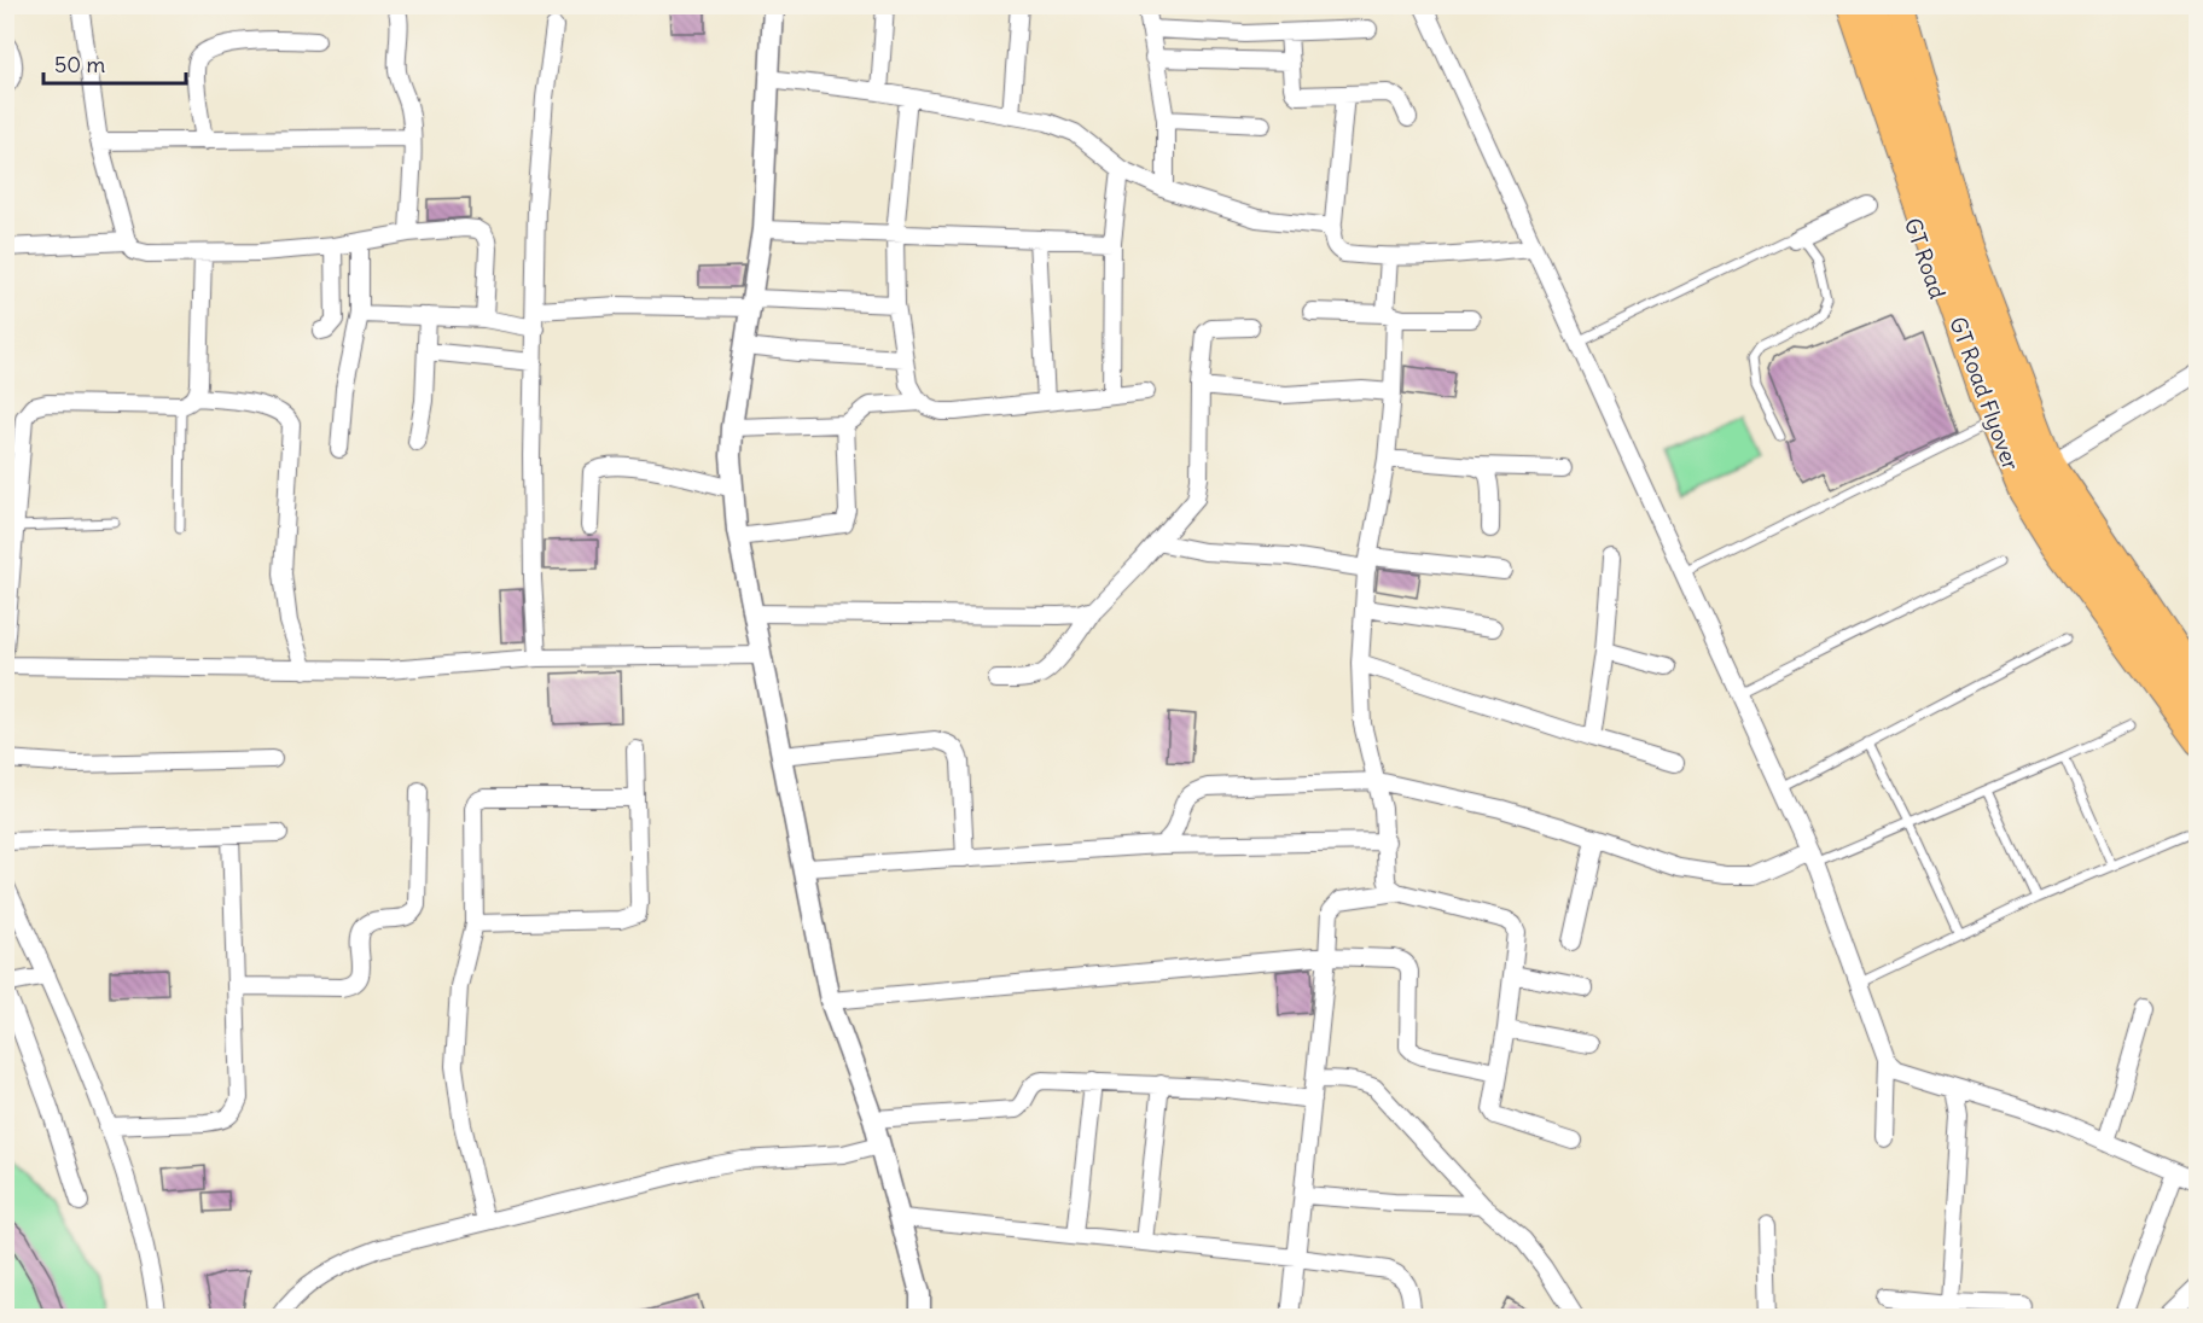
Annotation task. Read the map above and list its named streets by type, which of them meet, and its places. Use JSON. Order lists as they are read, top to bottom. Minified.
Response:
{"streets":{"main road":["GT Road","GT Road Flyover"]},"scale_bar":"50 m"}
